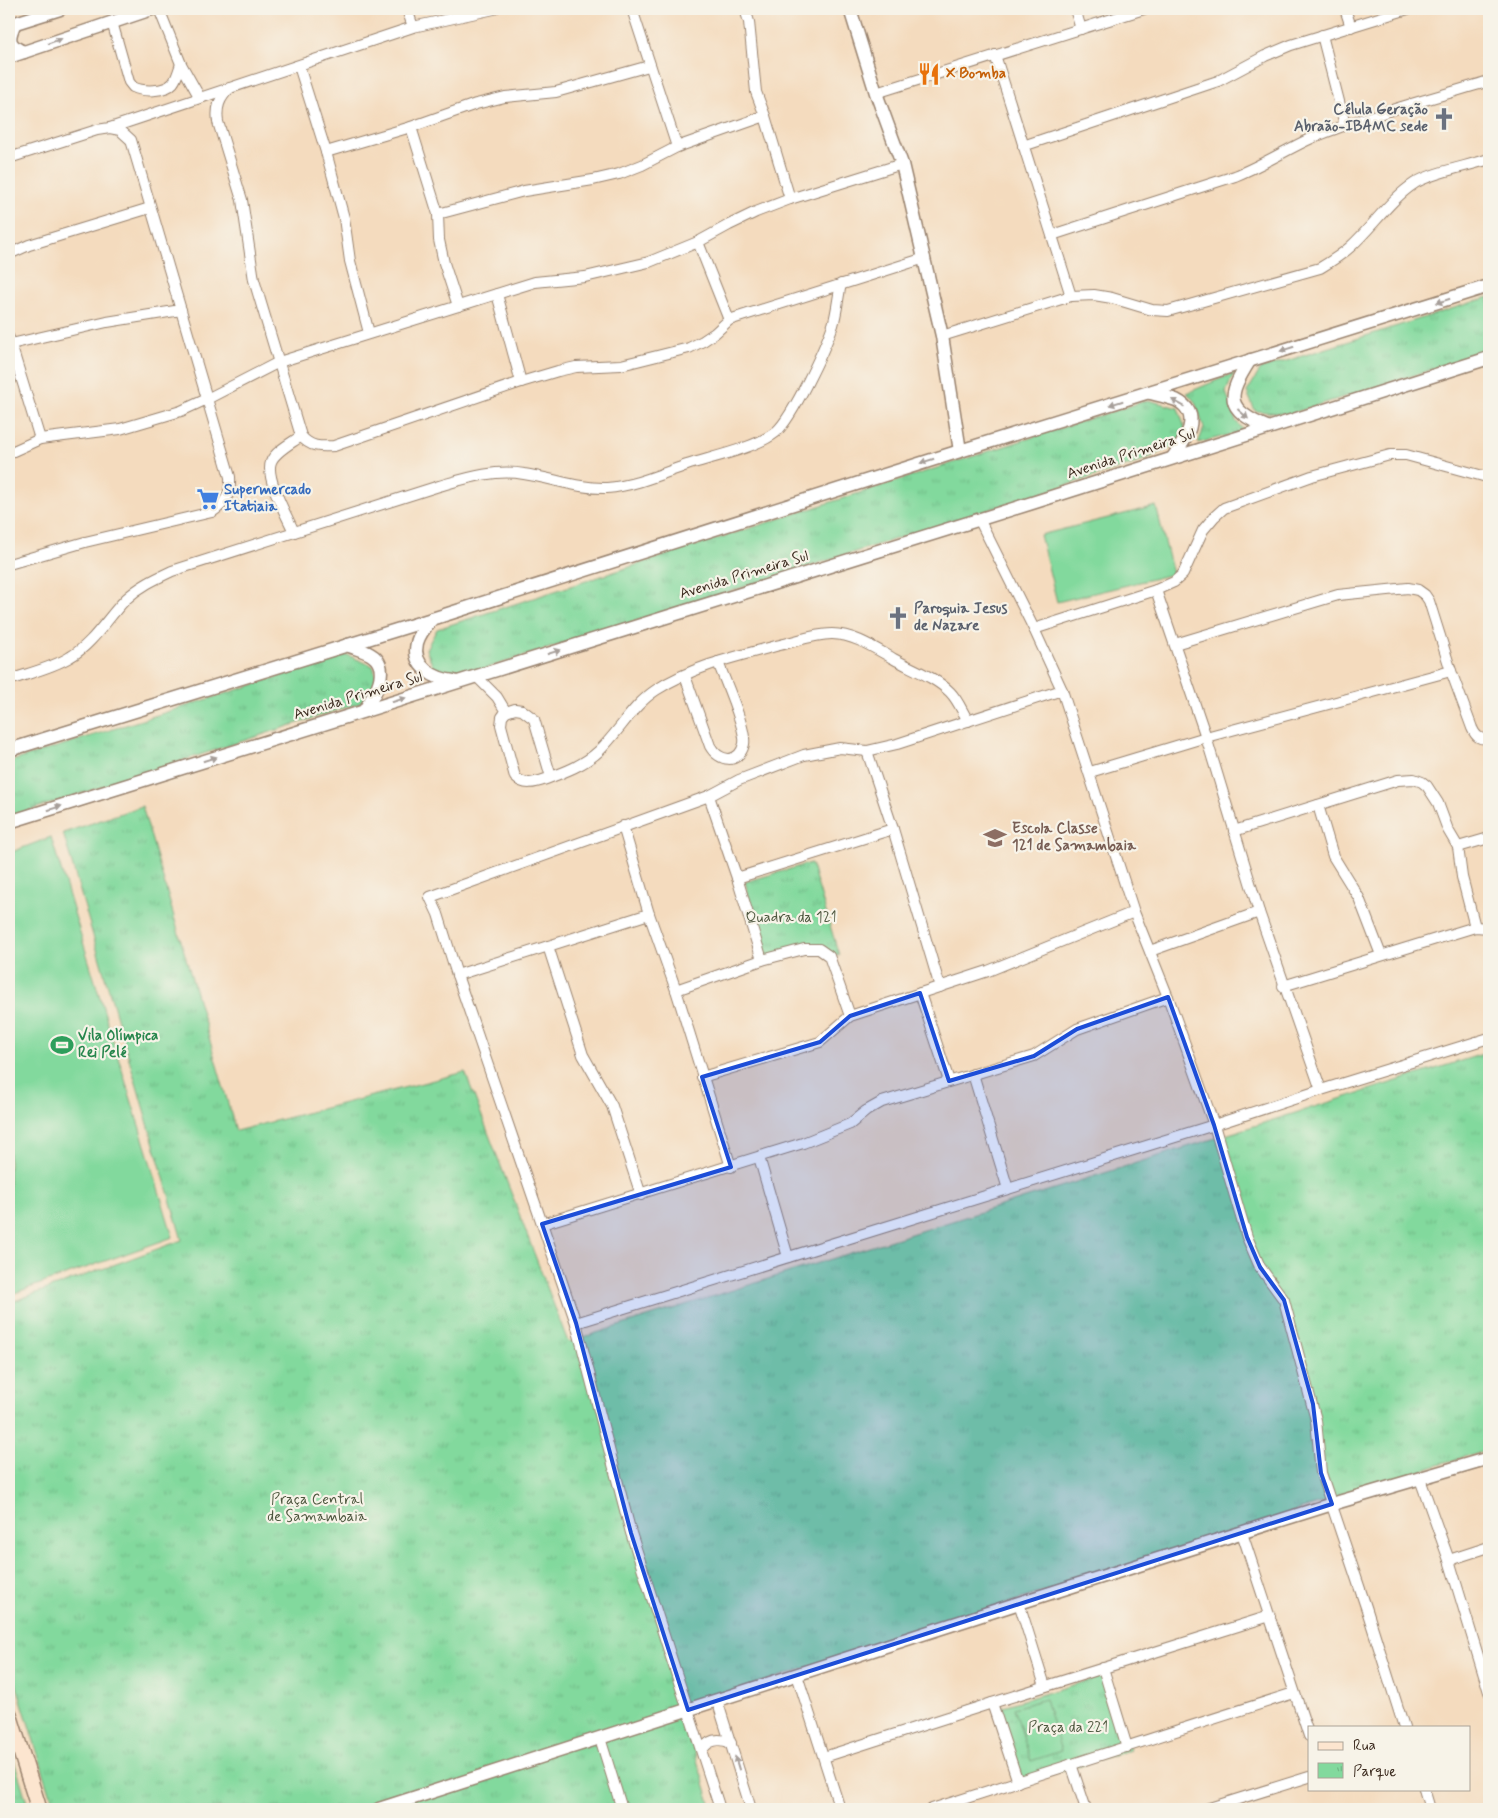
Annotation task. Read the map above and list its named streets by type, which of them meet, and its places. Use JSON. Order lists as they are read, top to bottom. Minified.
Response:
{"streets":{"street":["Avenida Primeira Sul"]},"parks":["Quadra da 121","Praça Central de Samambaia","Praça da 221"],"places":{"restaurant":["X Bomba"],"church":["Célula Geração Abraão-IBAMC sede","Paroquia Jesus de Nazare"],"supermarket":["Supermercado Itatiaia"],"school or university":["Escola Classe 121 de Samambaia"],"sports":["Vila Olímpica Rei Pelé"]},"legend":["Rua","Parque"]}
